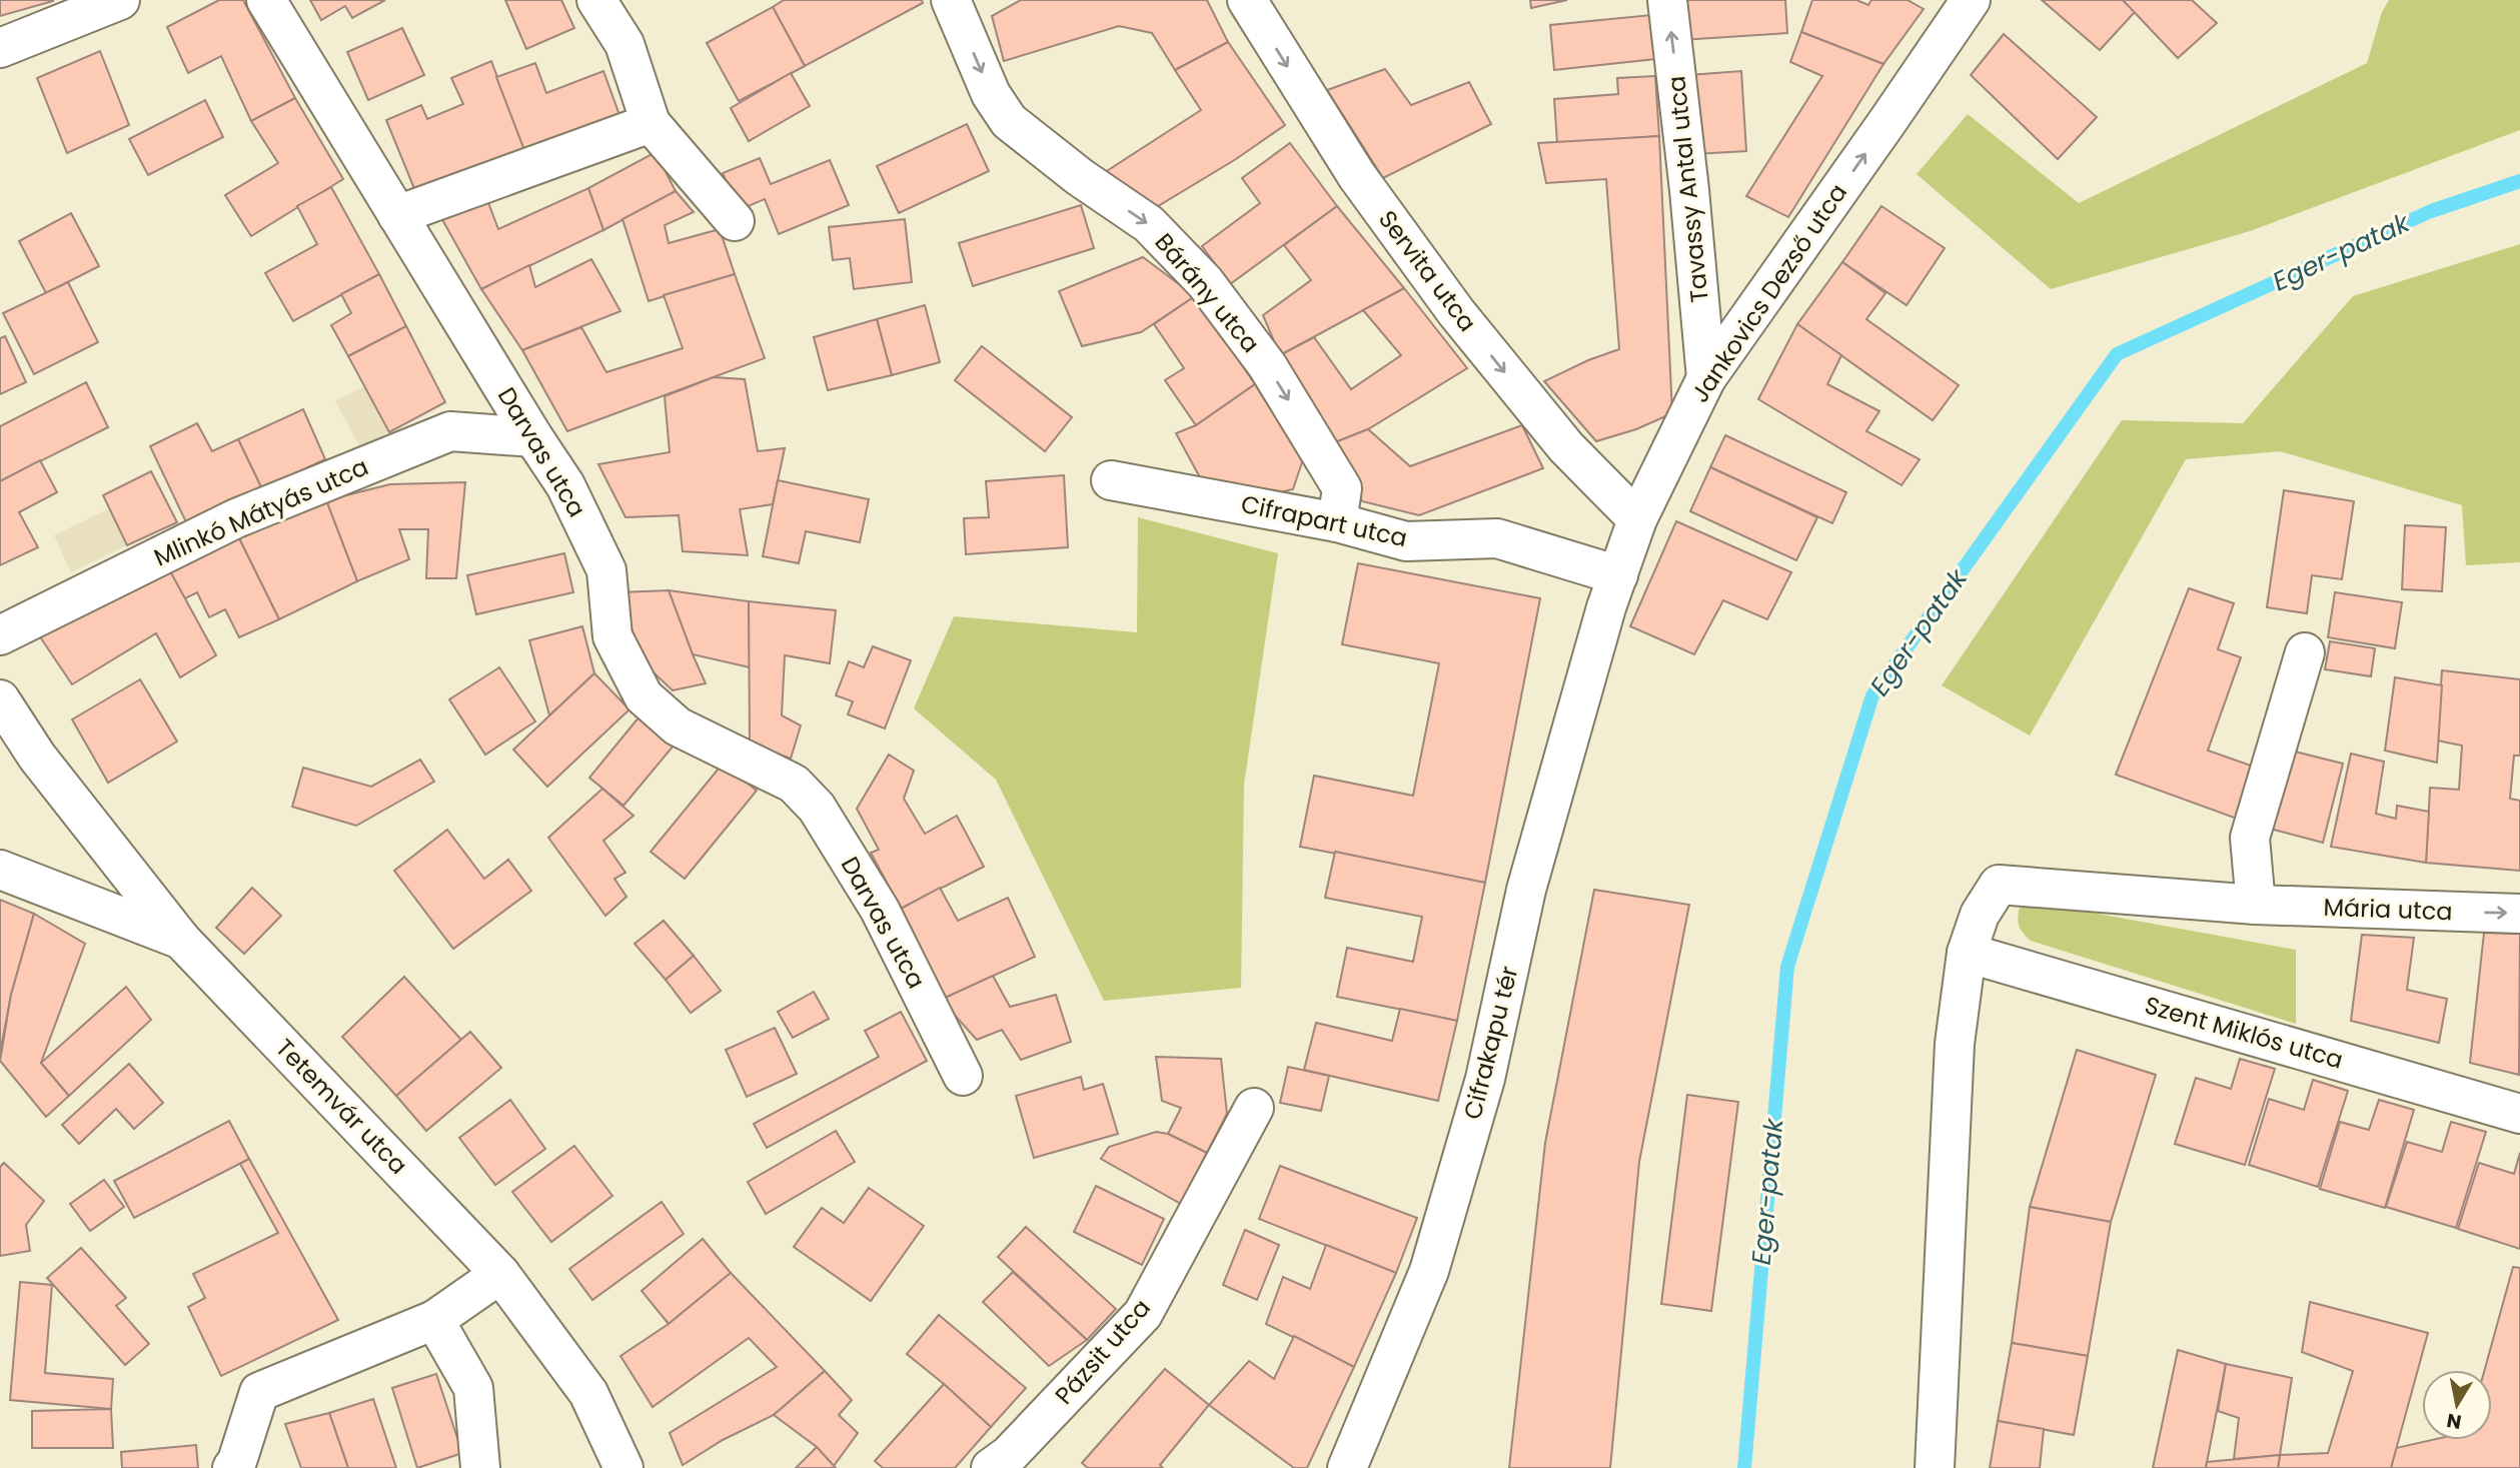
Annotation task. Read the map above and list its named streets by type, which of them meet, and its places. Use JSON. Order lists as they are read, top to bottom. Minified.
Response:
{"streets":{"street":["Tavassy Antal utca","Servita utca","Bárány utca","Jankovics Dezső utca","Darvas utca","Mlinkó Mátyás utca","Cifrapart utca","Mária utca","Szent Miklós utca","Cifrakapu tér","Tetemvár utca","Pázsit utca"]},"crossings":[["Tavassy Antal utca","Jankovics Dezső utca"],["Servita utca","Jankovics Dezső utca"],["Bárány utca","Cifrapart utca"],["Jankovics Dezső utca","Cifrapart utca"],["Jankovics Dezső utca","Cifrakapu tér"],["Darvas utca","Mlinkó Mátyás utca"],["Cifrapart utca","Cifrakapu tér"],["Mária utca","Szent Miklós utca"]],"one_way":["Tavassy Antal utca","Servita utca","Bárány utca","Jankovics Dezső utca","Mária utca"],"water":["Eger-patak"],"north":"bottom"}
